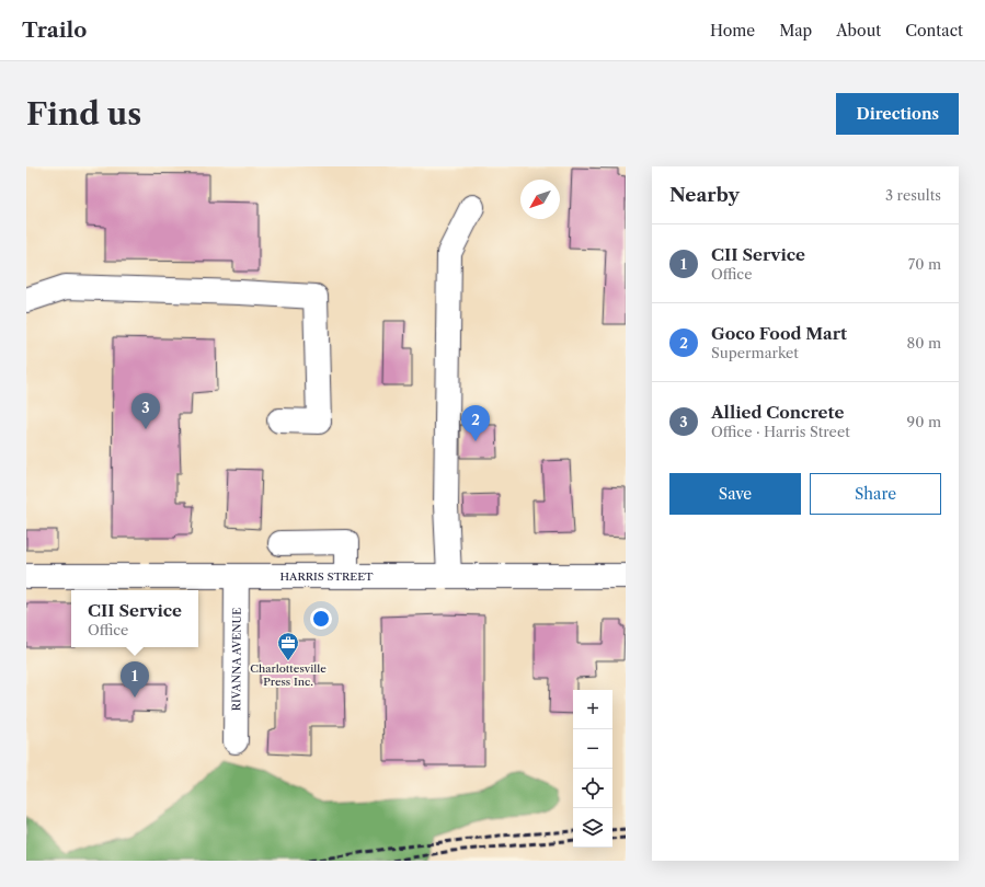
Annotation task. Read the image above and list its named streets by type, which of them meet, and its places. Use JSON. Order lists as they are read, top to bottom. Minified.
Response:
{"streets":{"street":["HARRIS STREET","RIVANNA AVENUE"]},"crossings":[["HARRIS STREET","RIVANNA AVENUE"]],"places":{"office":["Charlottesville Press Inc."]},"north":"bottom left","page":{"header":"Trailo","nav":["Home","Map","About","Contact"],"buttons":["Directions",["Save","Share"]],"title":"Find us","heading":["Nearby","3 results"],"list":[{"mark":"1","name":"CII Service","note":"Office","value":"70 m"},{"mark":"2","name":"Goco Food Mart","note":"Supermarket","value":"80 m"},{"mark":"3","name":"Allied Concrete","note":"Office · Harris Street","value":"90 m"}],"pins":["3","2","1"],"popup":["CII Service","Office"],"map_buttons":["+","−"]}}
